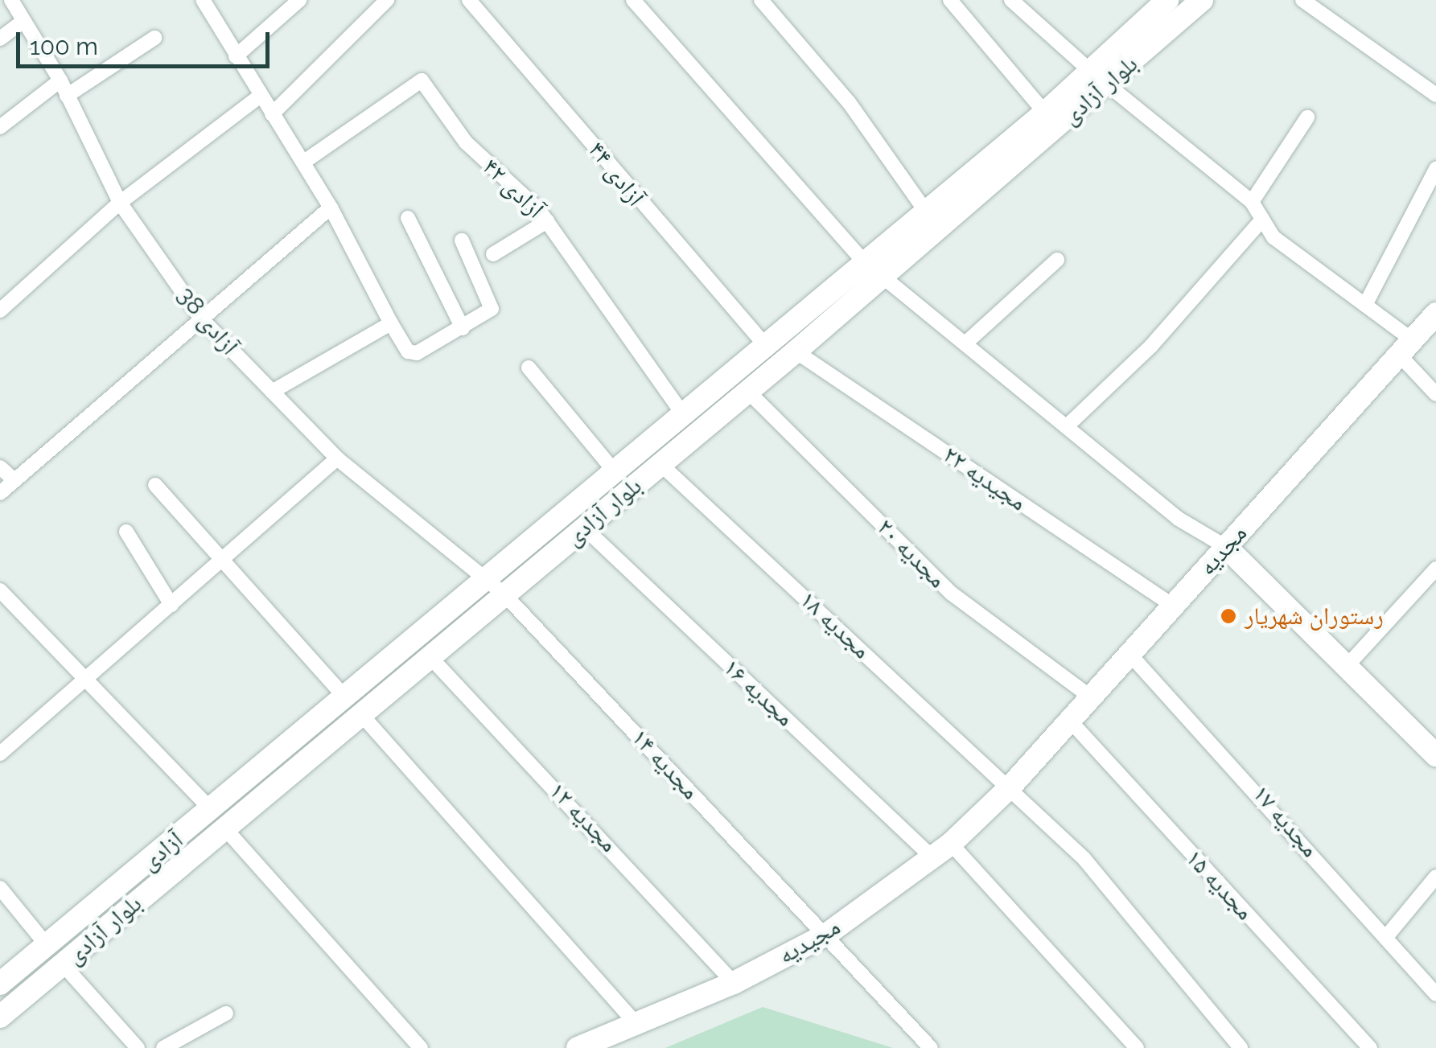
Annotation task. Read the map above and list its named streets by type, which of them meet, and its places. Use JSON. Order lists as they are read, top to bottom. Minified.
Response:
{"streets":{"street":["بلوار آزادی","آزادی ۴۴","آزادی ۴۲","آزادی 38","مجیدیه ۲۲","مجدیه","مجدیه ۲۰","مجدیه ۱۸","مجدیه ۱۶","مجدیه ۱۴","مجدیه ۱۲","مجدیه ۱۷","آزادی","مجدیه ۱۵","مجیدیه"]},"crossings":[["بلوار آزادی","آزادی ۴۴"],["بلوار آزادی","آزادی ۴۲"],["بلوار آزادی","آزادی 38"],["بلوار آزادی","مجیدیه ۲۲"],["بلوار آزادی","مجدیه ۲۰"],["بلوار آزادی","مجدیه ۱۸"],["بلوار آزادی","مجدیه ۱۶"],["بلوار آزادی","مجدیه ۱۴"],["بلوار آزادی","مجدیه ۱۲"],["بلوار آزادی","آزادی"],["آزادی 38","مجدیه ۱۴"],["مجیدیه ۲۲","مجدیه"],["مجدیه","مجدیه ۲۰"],["مجدیه","مجدیه ۱۸"],["مجدیه","مجدیه ۱۷"],["مجدیه","مجدیه ۱۵"],["مجدیه","مجیدیه"],["مجدیه ۱۸","مجیدیه"],["مجدیه ۱۶","مجیدیه"],["مجدیه ۱۴","مجیدیه"],["مجدیه ۱۲","مجیدیه"]],"places":["رستوران شهریار"],"scale_bar":"100 m"}
